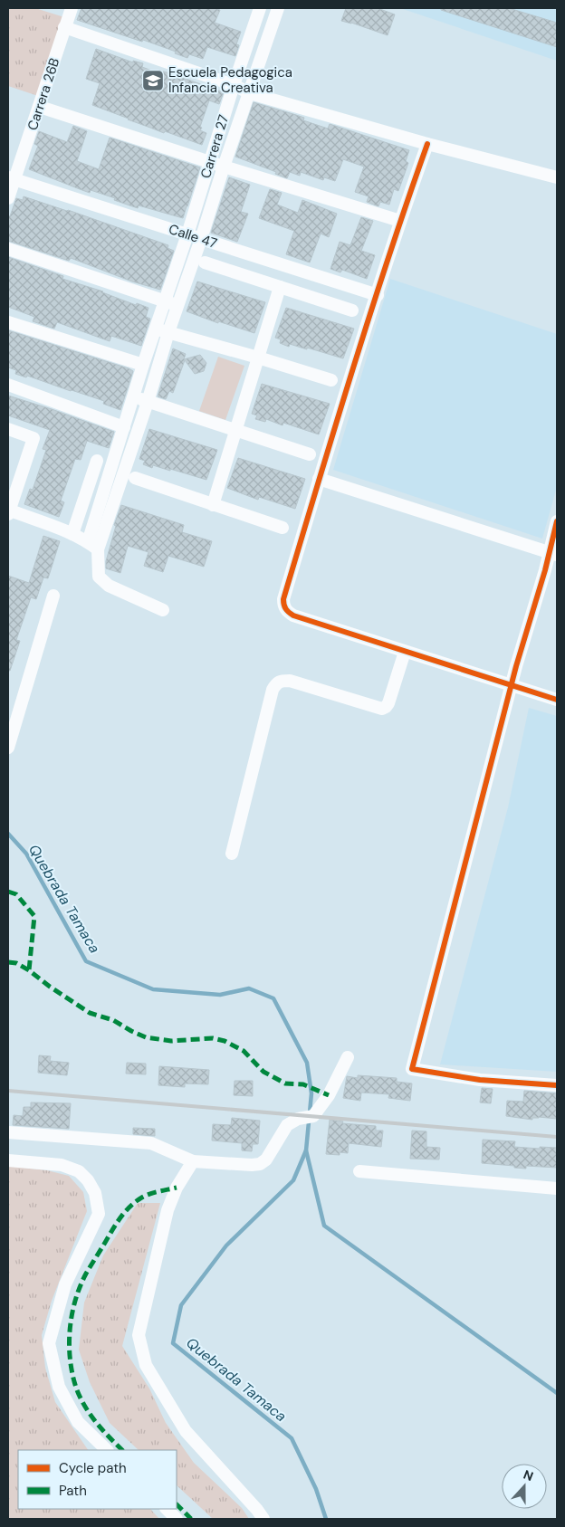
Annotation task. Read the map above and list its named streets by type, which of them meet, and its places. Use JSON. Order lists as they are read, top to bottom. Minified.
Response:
{"streets":{"street":["Carrera 26B","Carrera 27","Calle 47"]},"crossings":[["Carrera 26B","Calle 47"],["Carrera 27","Calle 47"]],"water":["Quebrada Tamaca"],"places":{"school or university":["Escuela Pedagogica Infancia Creativa"]},"legend":["Cycle path","Path"],"north":"top"}
